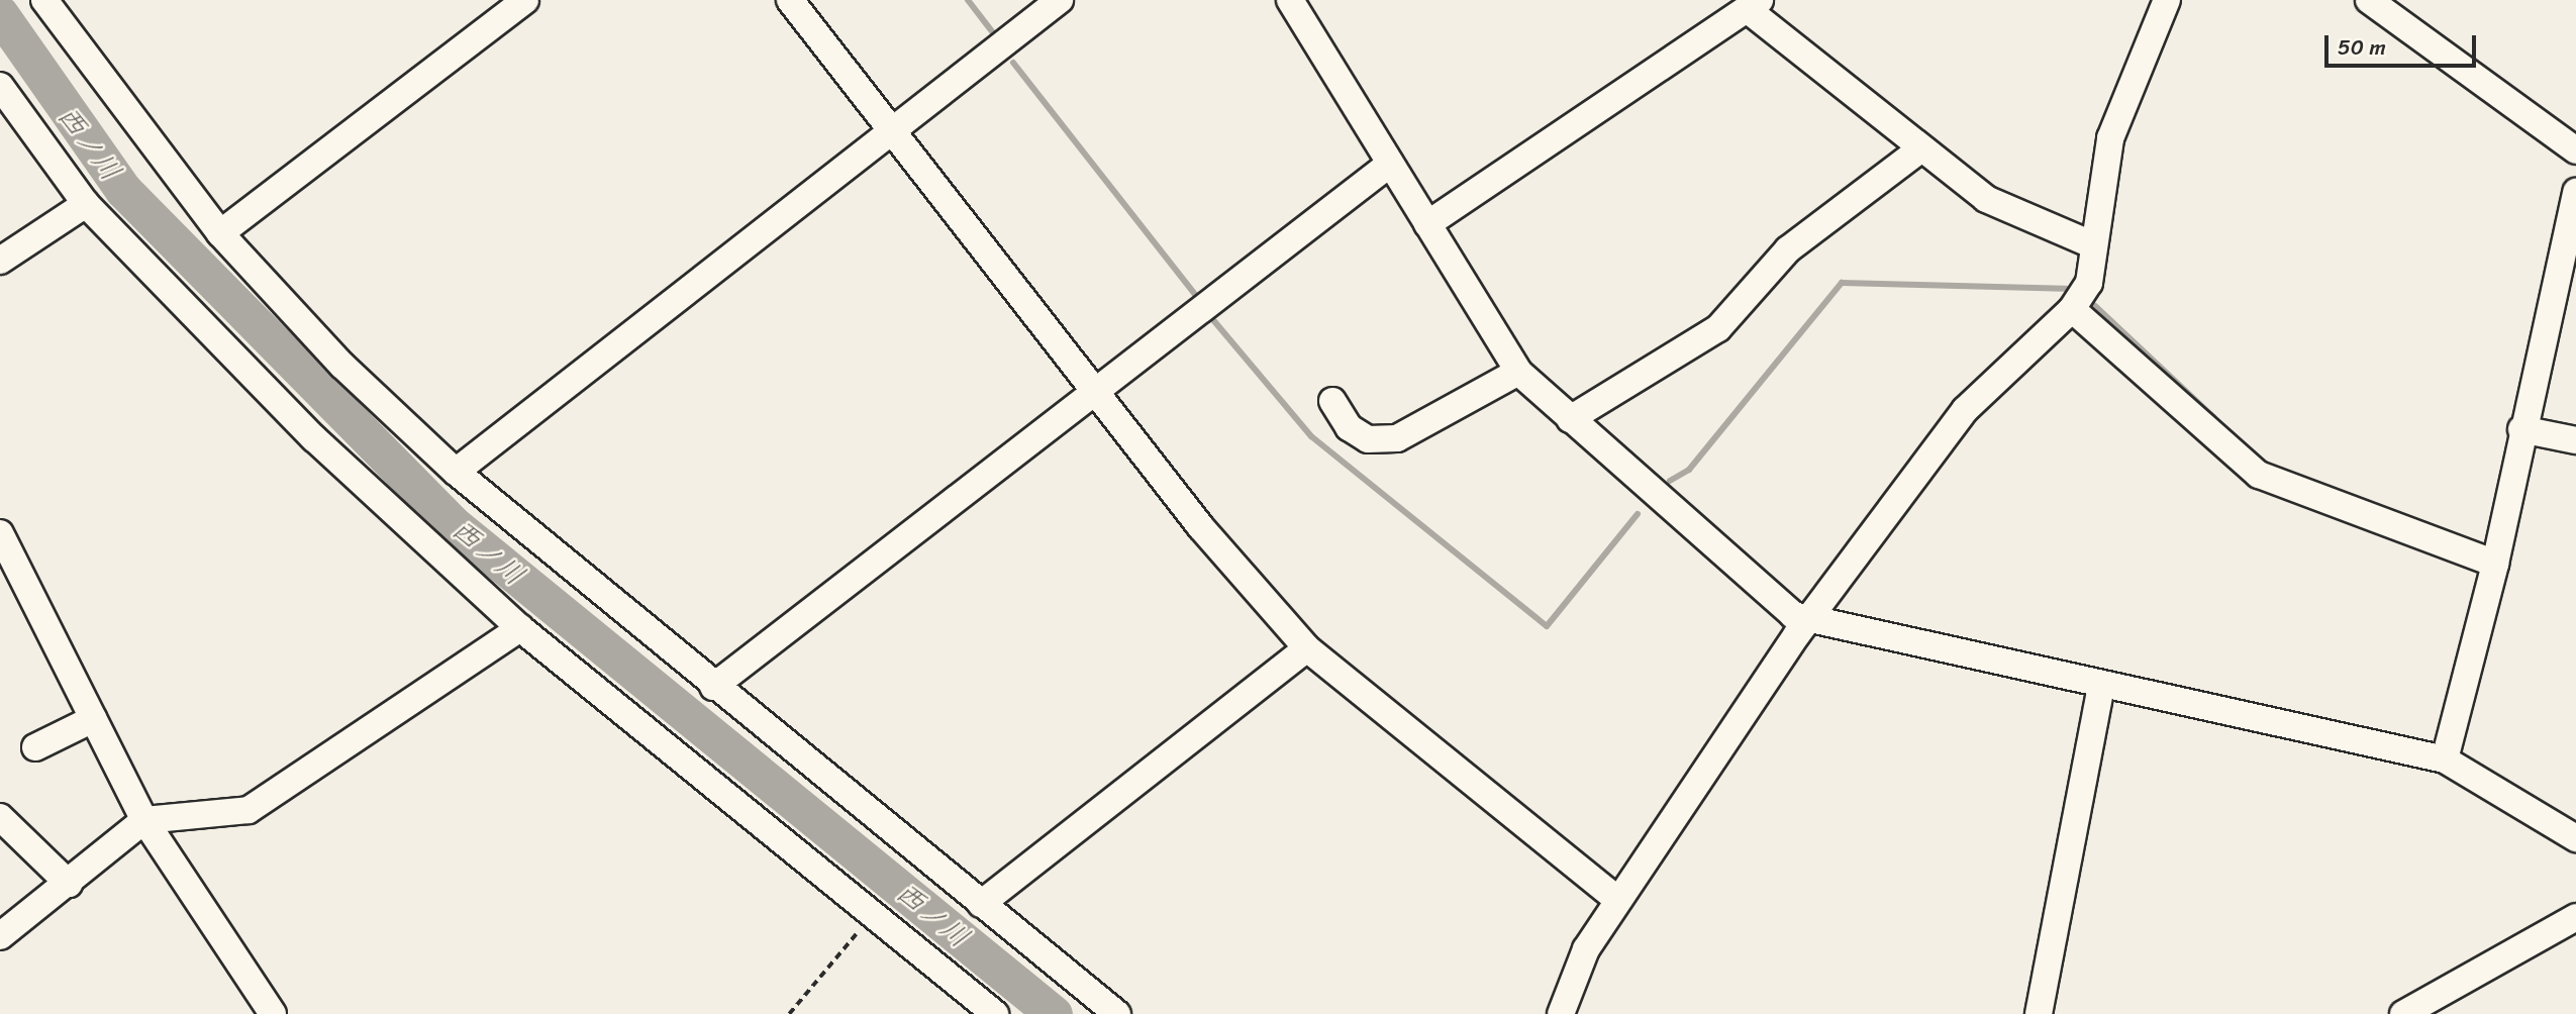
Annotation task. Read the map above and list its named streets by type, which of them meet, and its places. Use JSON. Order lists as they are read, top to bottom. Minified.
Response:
{"water":["西ノ川"],"scale_bar":"50 m"}
